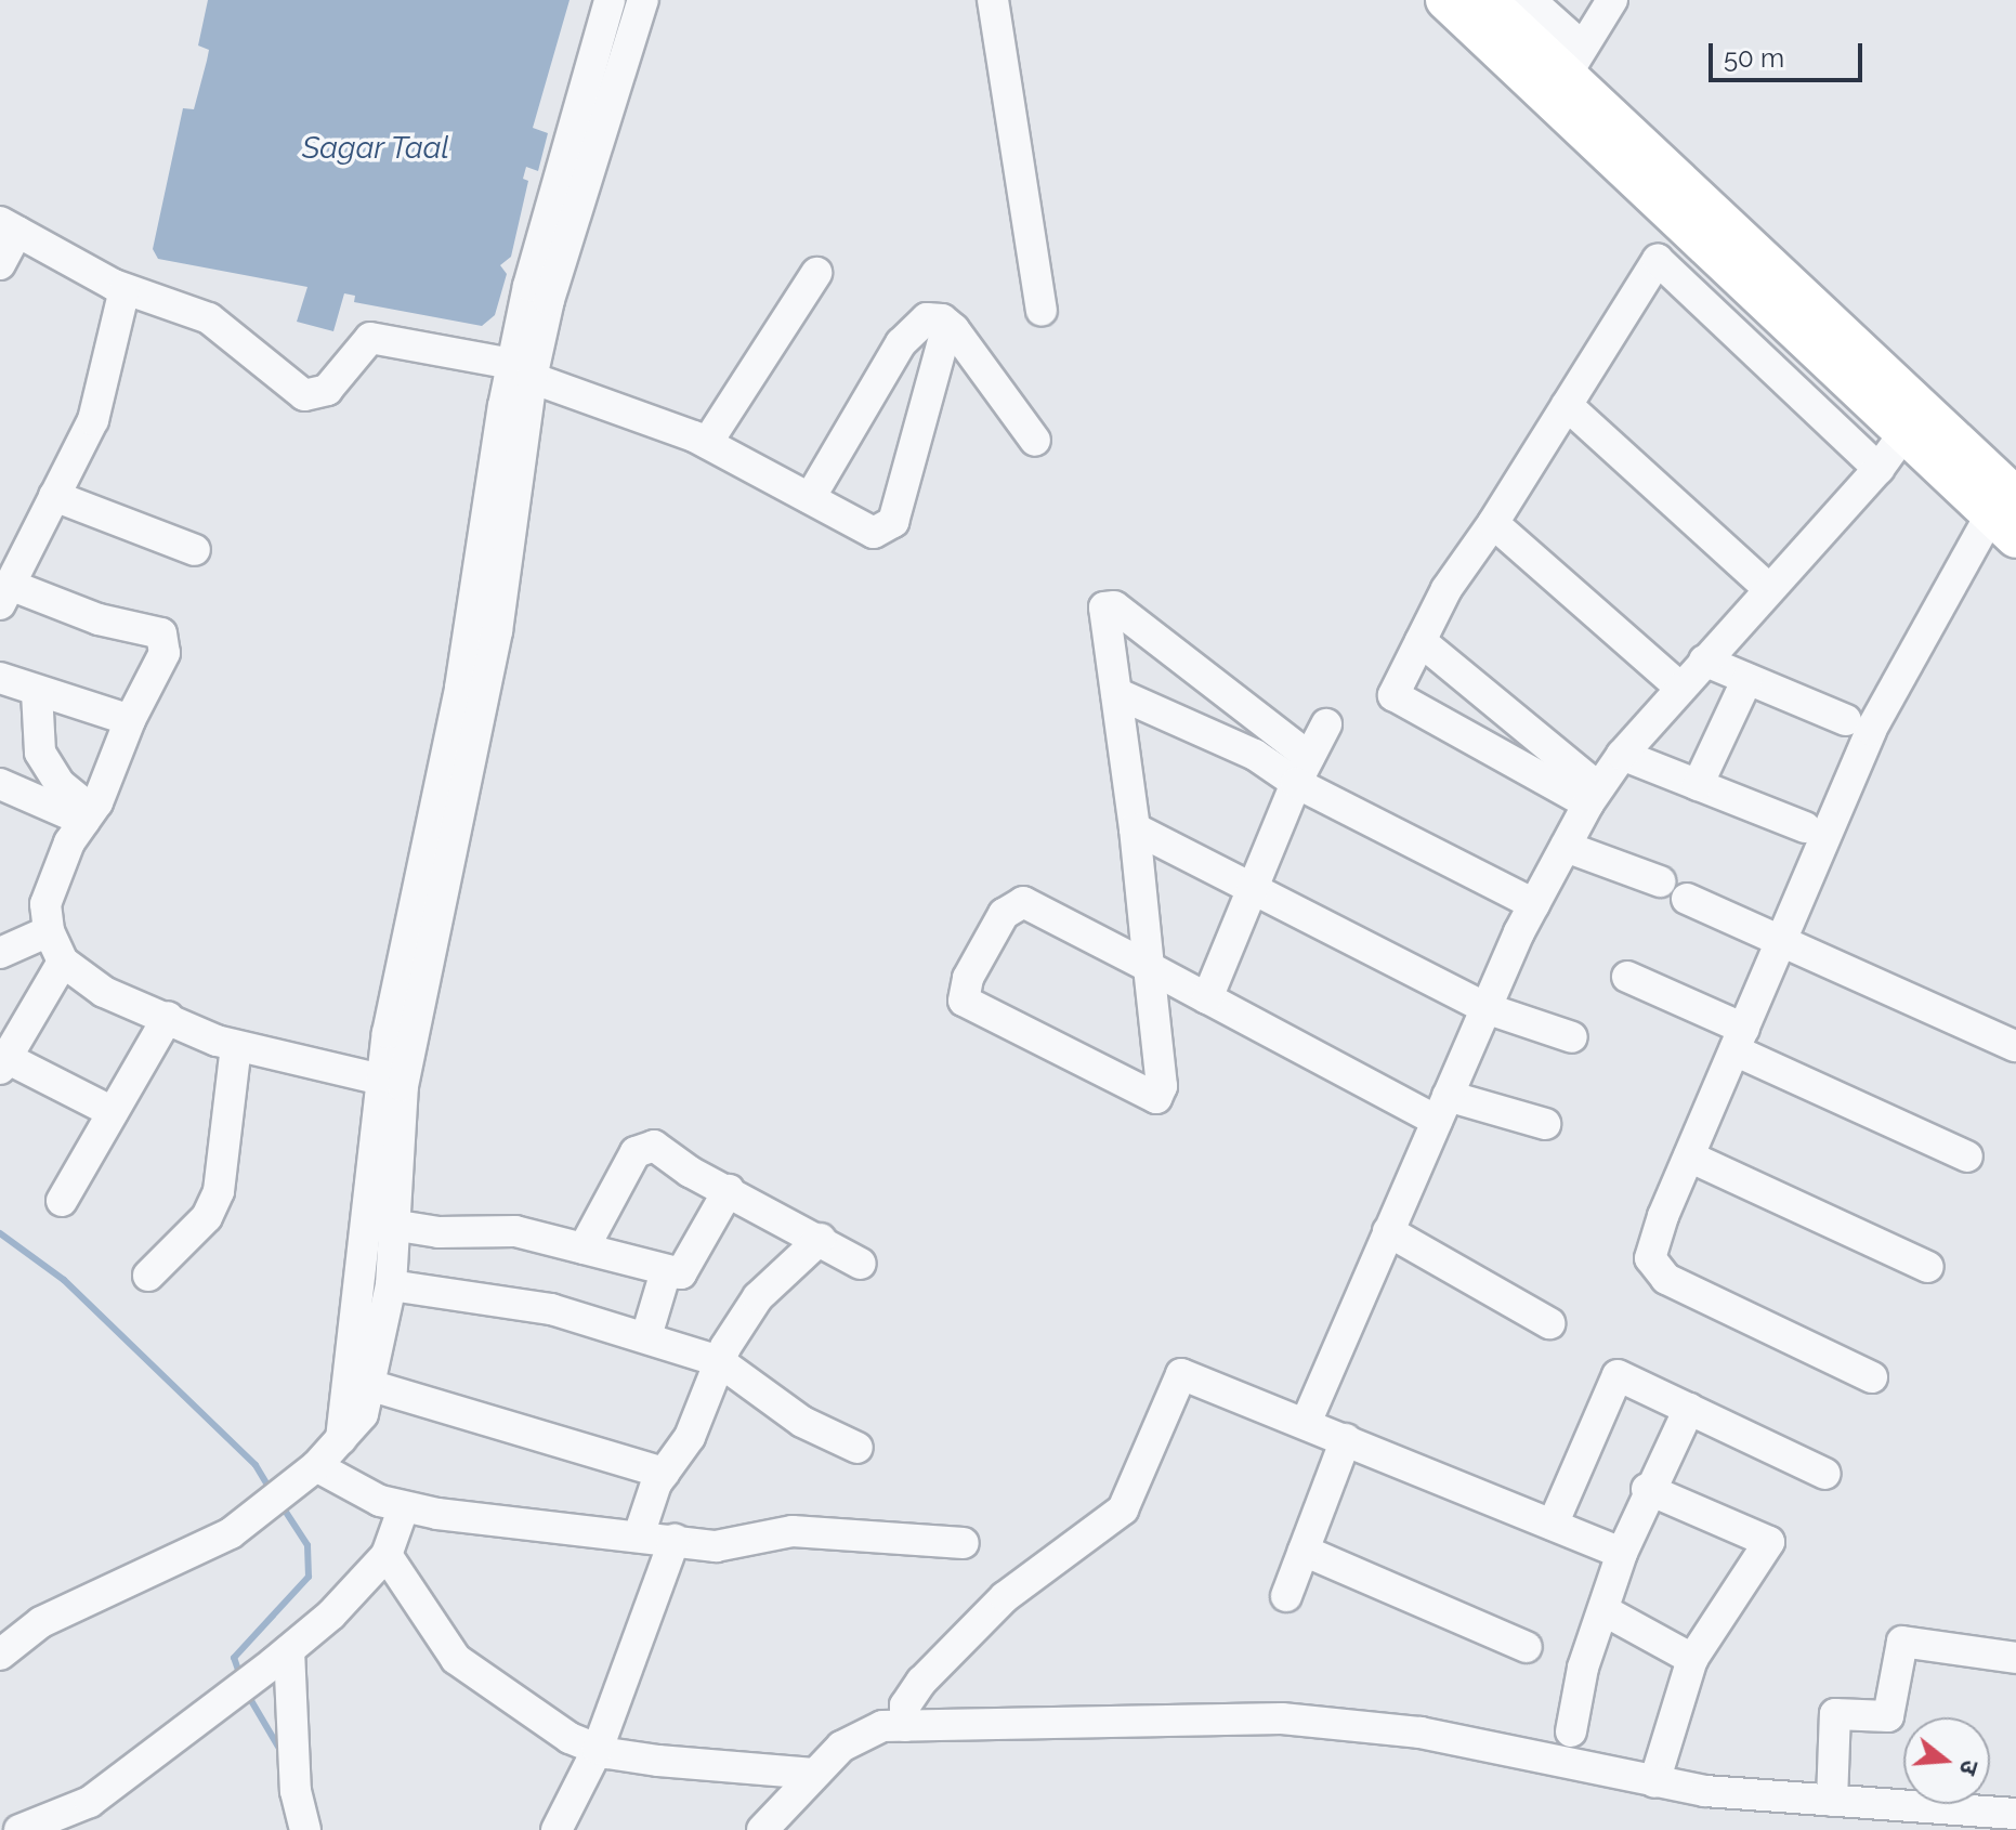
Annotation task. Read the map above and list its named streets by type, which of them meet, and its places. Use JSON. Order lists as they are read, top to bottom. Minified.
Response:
{"water":["Sagar Taal"],"scale_bar":"50 m","north":"right"}
